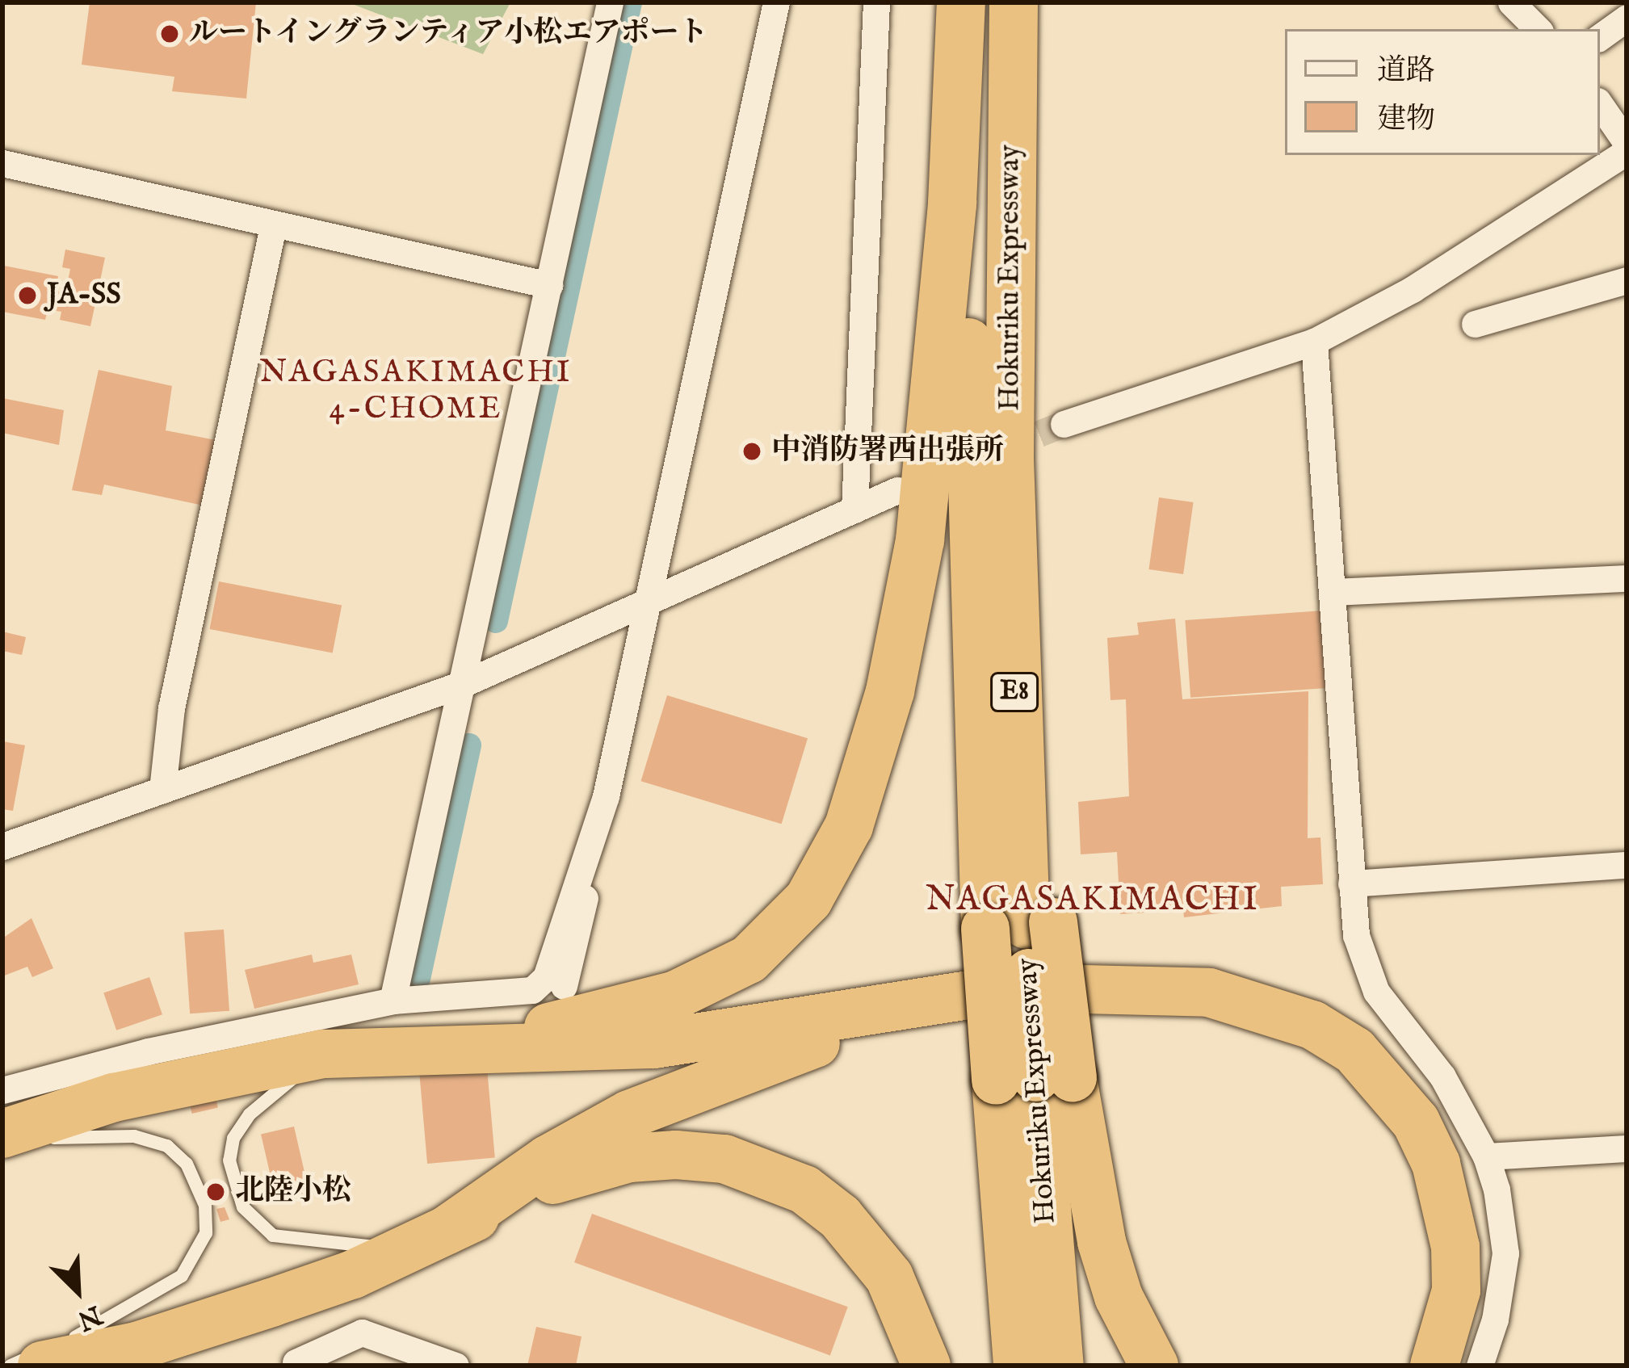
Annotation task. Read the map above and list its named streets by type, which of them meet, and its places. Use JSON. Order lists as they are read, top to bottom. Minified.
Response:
{"streets":{"highway":["Hokuriku Expressway","E8"]},"districts":["NAGASAKIMACHI 4-CHOME","NAGASAKIMACHI"],"places":["ルートイングランティア小松エアポート","JA-SS","中消防署西出張所","北陸小松"],"legend":["道路","建物"],"north":"bottom right"}
